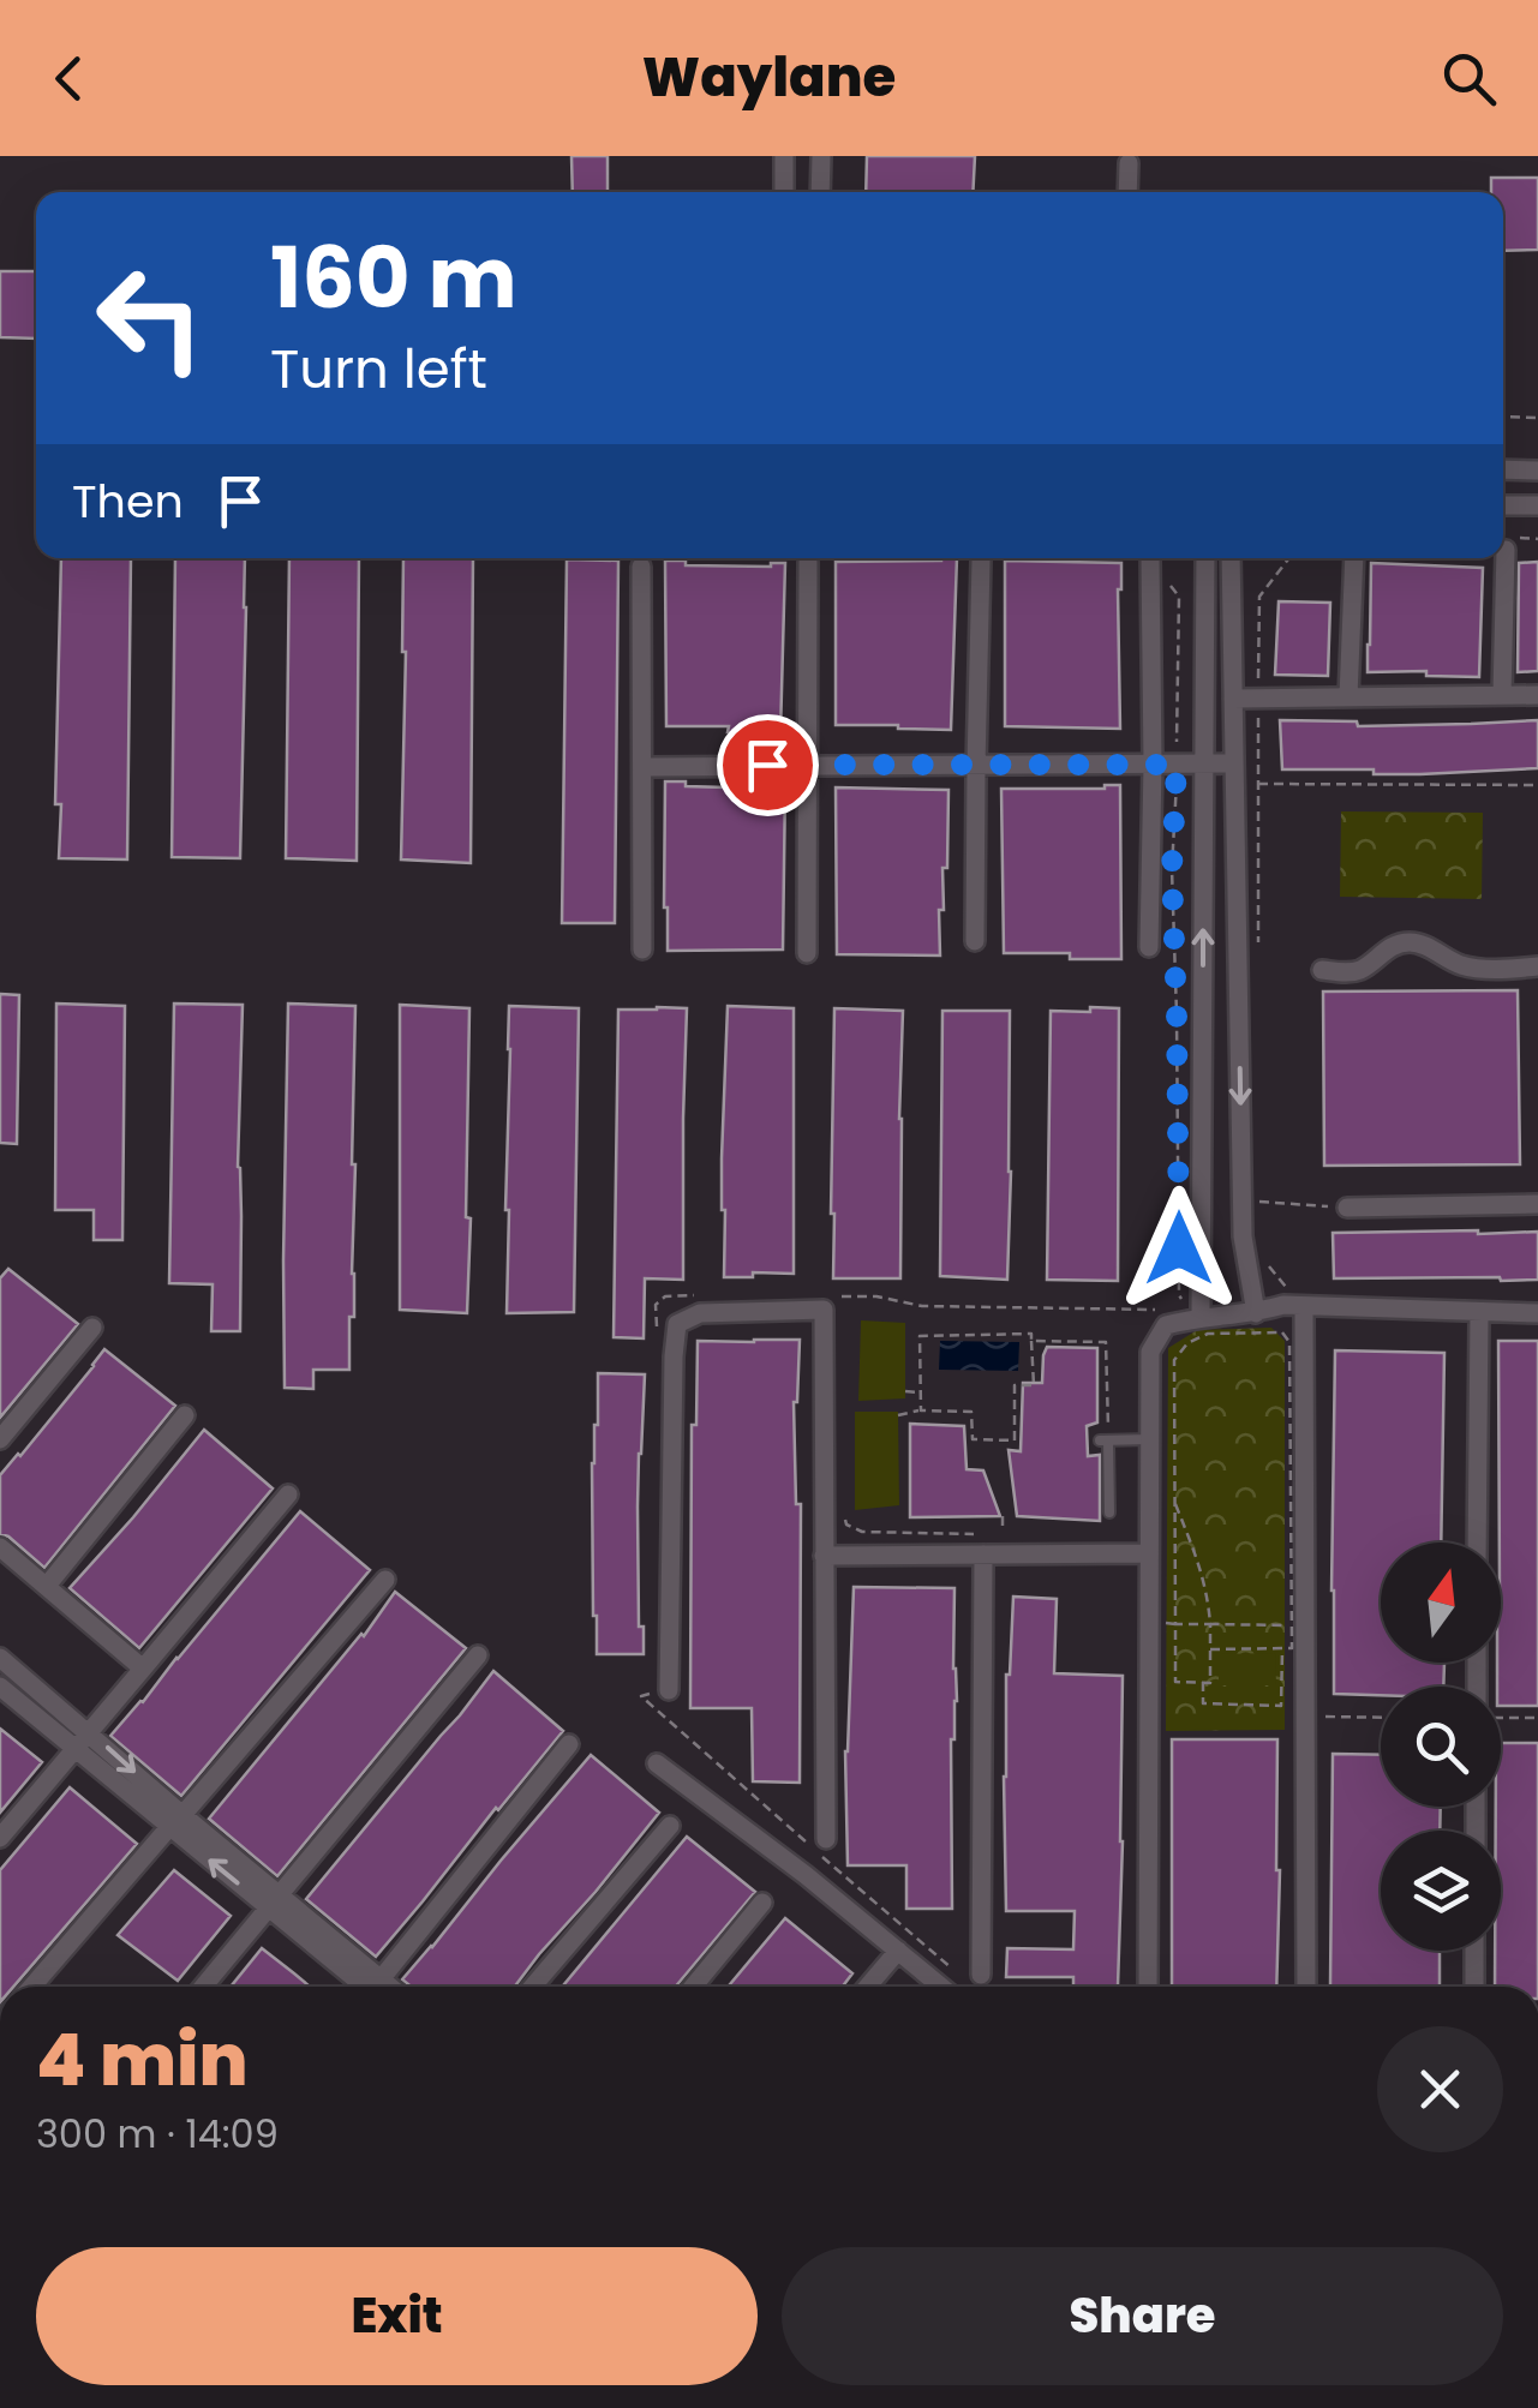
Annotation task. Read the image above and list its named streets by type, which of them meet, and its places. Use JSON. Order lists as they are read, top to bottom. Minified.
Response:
{"north":"top","page":{"header":"Waylane","turn":["160 m","Turn left"],"then":"Then","heading":["4 min","300 m · 14:09"],"buttons":["Exit","Share"]}}
